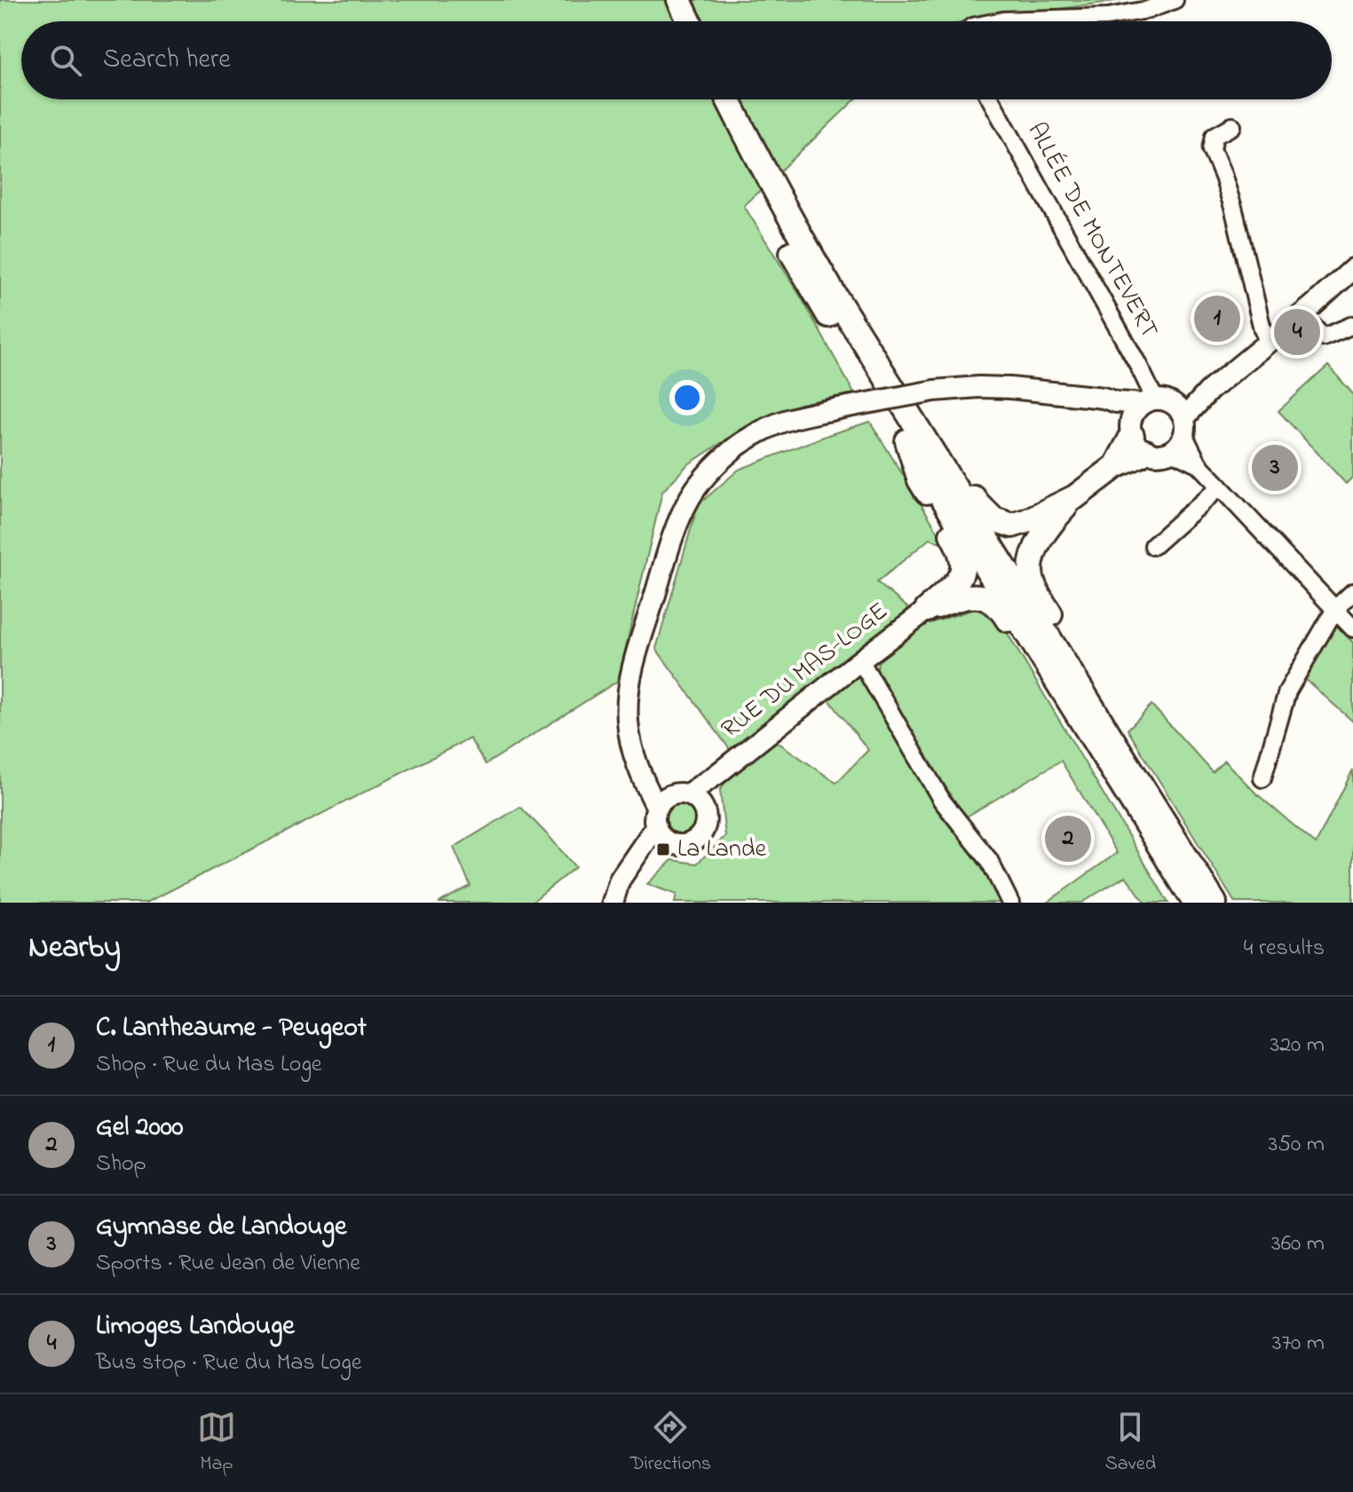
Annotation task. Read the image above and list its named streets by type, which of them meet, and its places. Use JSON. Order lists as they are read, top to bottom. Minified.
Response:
{"streets":{"main road":["RUE DU MAS-LOGE"],"street":["ALLÉE DE MONTEVERT"]},"places":{"transit":["La Lande"]},"page":{"search":"Search here","pins":["1","4","3","2"],"heading":["Nearby","4 results"],"list":[{"mark":"1","name":"C. Lantheaume - Peugeot","note":"Shop · Rue du Mas Loge","value":"320 m"},{"mark":"2","name":"Gel 2000","note":"Shop","value":"350 m"},{"mark":"3","name":"Gymnase de Landouge","note":"Sports · Rue Jean de Vienne","value":"360 m"},{"mark":"4","name":"Limoges Landouge","note":"Bus stop · Rue du Mas Loge","value":"370 m"}],"nav":["Map","Directions","Saved"]}}
